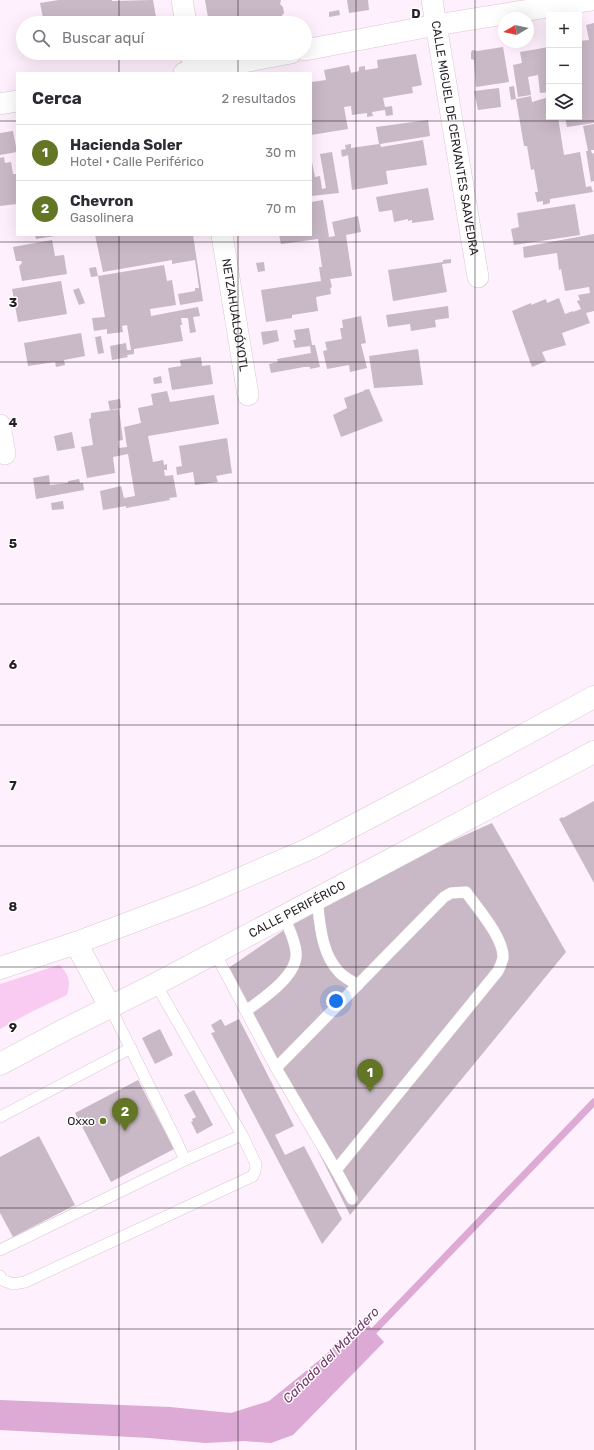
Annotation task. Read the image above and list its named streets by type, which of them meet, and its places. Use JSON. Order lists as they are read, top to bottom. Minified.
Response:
{"streets":{"highway":["CALLE PERIFÉRICO"],"street":["CALLE MIGUEL DE CERVANTES SAAVEDRA","NETZAHUALCÓYOTL"]},"water":["Cañada del Matadero"],"places":["Oxxo"],"north":"left","page":{"map_buttons":["+","−"],"search":"Buscar aquí","heading":["Cerca","2 resultados"],"list":[{"mark":"1","name":"Hacienda Soler","note":"Hotel · Calle Periférico","value":"30 m"},{"mark":"2","name":"Chevron","note":"Gasolinera","value":"70 m"}],"pins":["1","2"]},"grid":{"columns":["D"],"rows":["3","4","5","6","7","8","9"]}}
